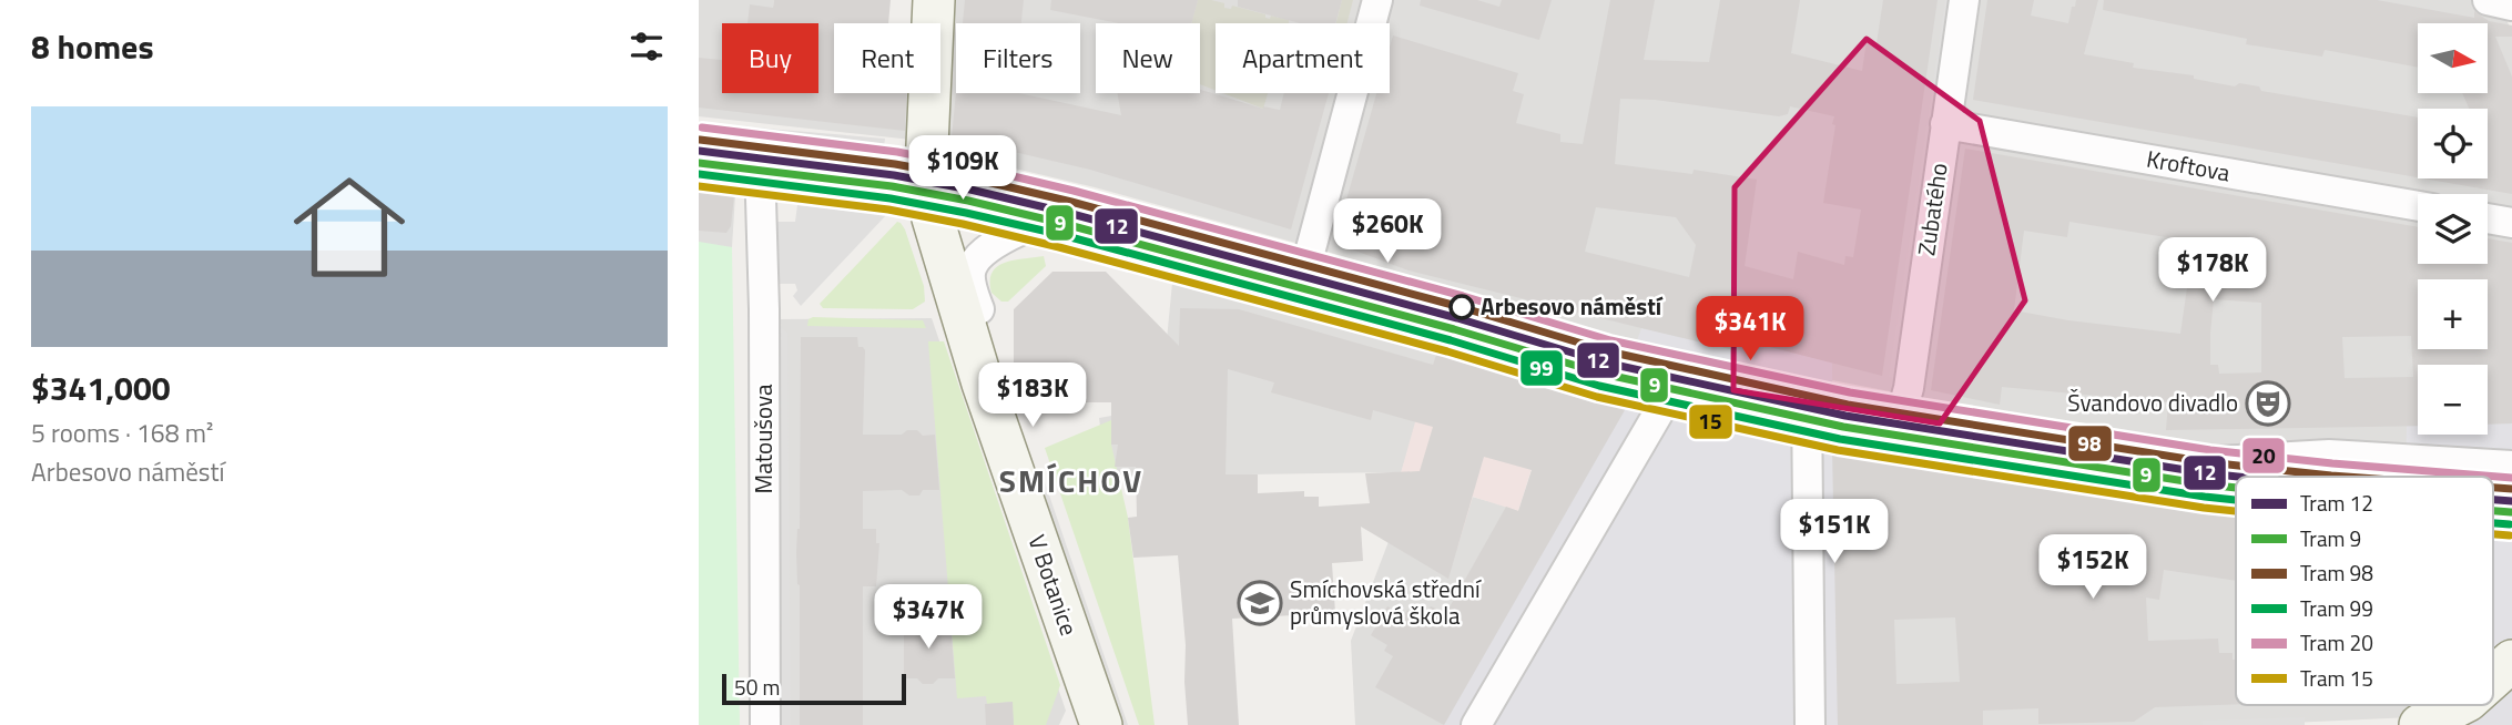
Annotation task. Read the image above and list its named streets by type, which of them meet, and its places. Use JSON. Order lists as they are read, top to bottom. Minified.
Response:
{"streets":{"main road":["V Botanice"],"street":["Kroftova","Zubatého","Matoušova"]},"crossings":[["Kroftova","Zubatého"]],"districts":["SMÍCHOV"],"places":{"other":["Arbesovo náměstí"],"theatre":["Švandovo divadlo"],"school or university":["Smíchovská střední průmyslová škola"]},"lines":["tram line 20","tram line 98","tram line 12","tram line 9","tram line 99","tram line 15"],"legend":["Tram 12","Tram 9","Tram 98","Tram 99","Tram 20","Tram 15"],"scale_bar":"50 m","north":"right","page":{"heading":"8 homes","map_buttons":["+","−"],"chip":["Buy","Rent","Filters","New","Apartment"],"list":[{"name":"$341,000","note":"5 rooms · 168 m² · Arbesovo náměstí"}],"price":["$109K","$260K","$178K","$341K","$183K","$151K","$152K","$347K"],"scale":"50 m"}}
